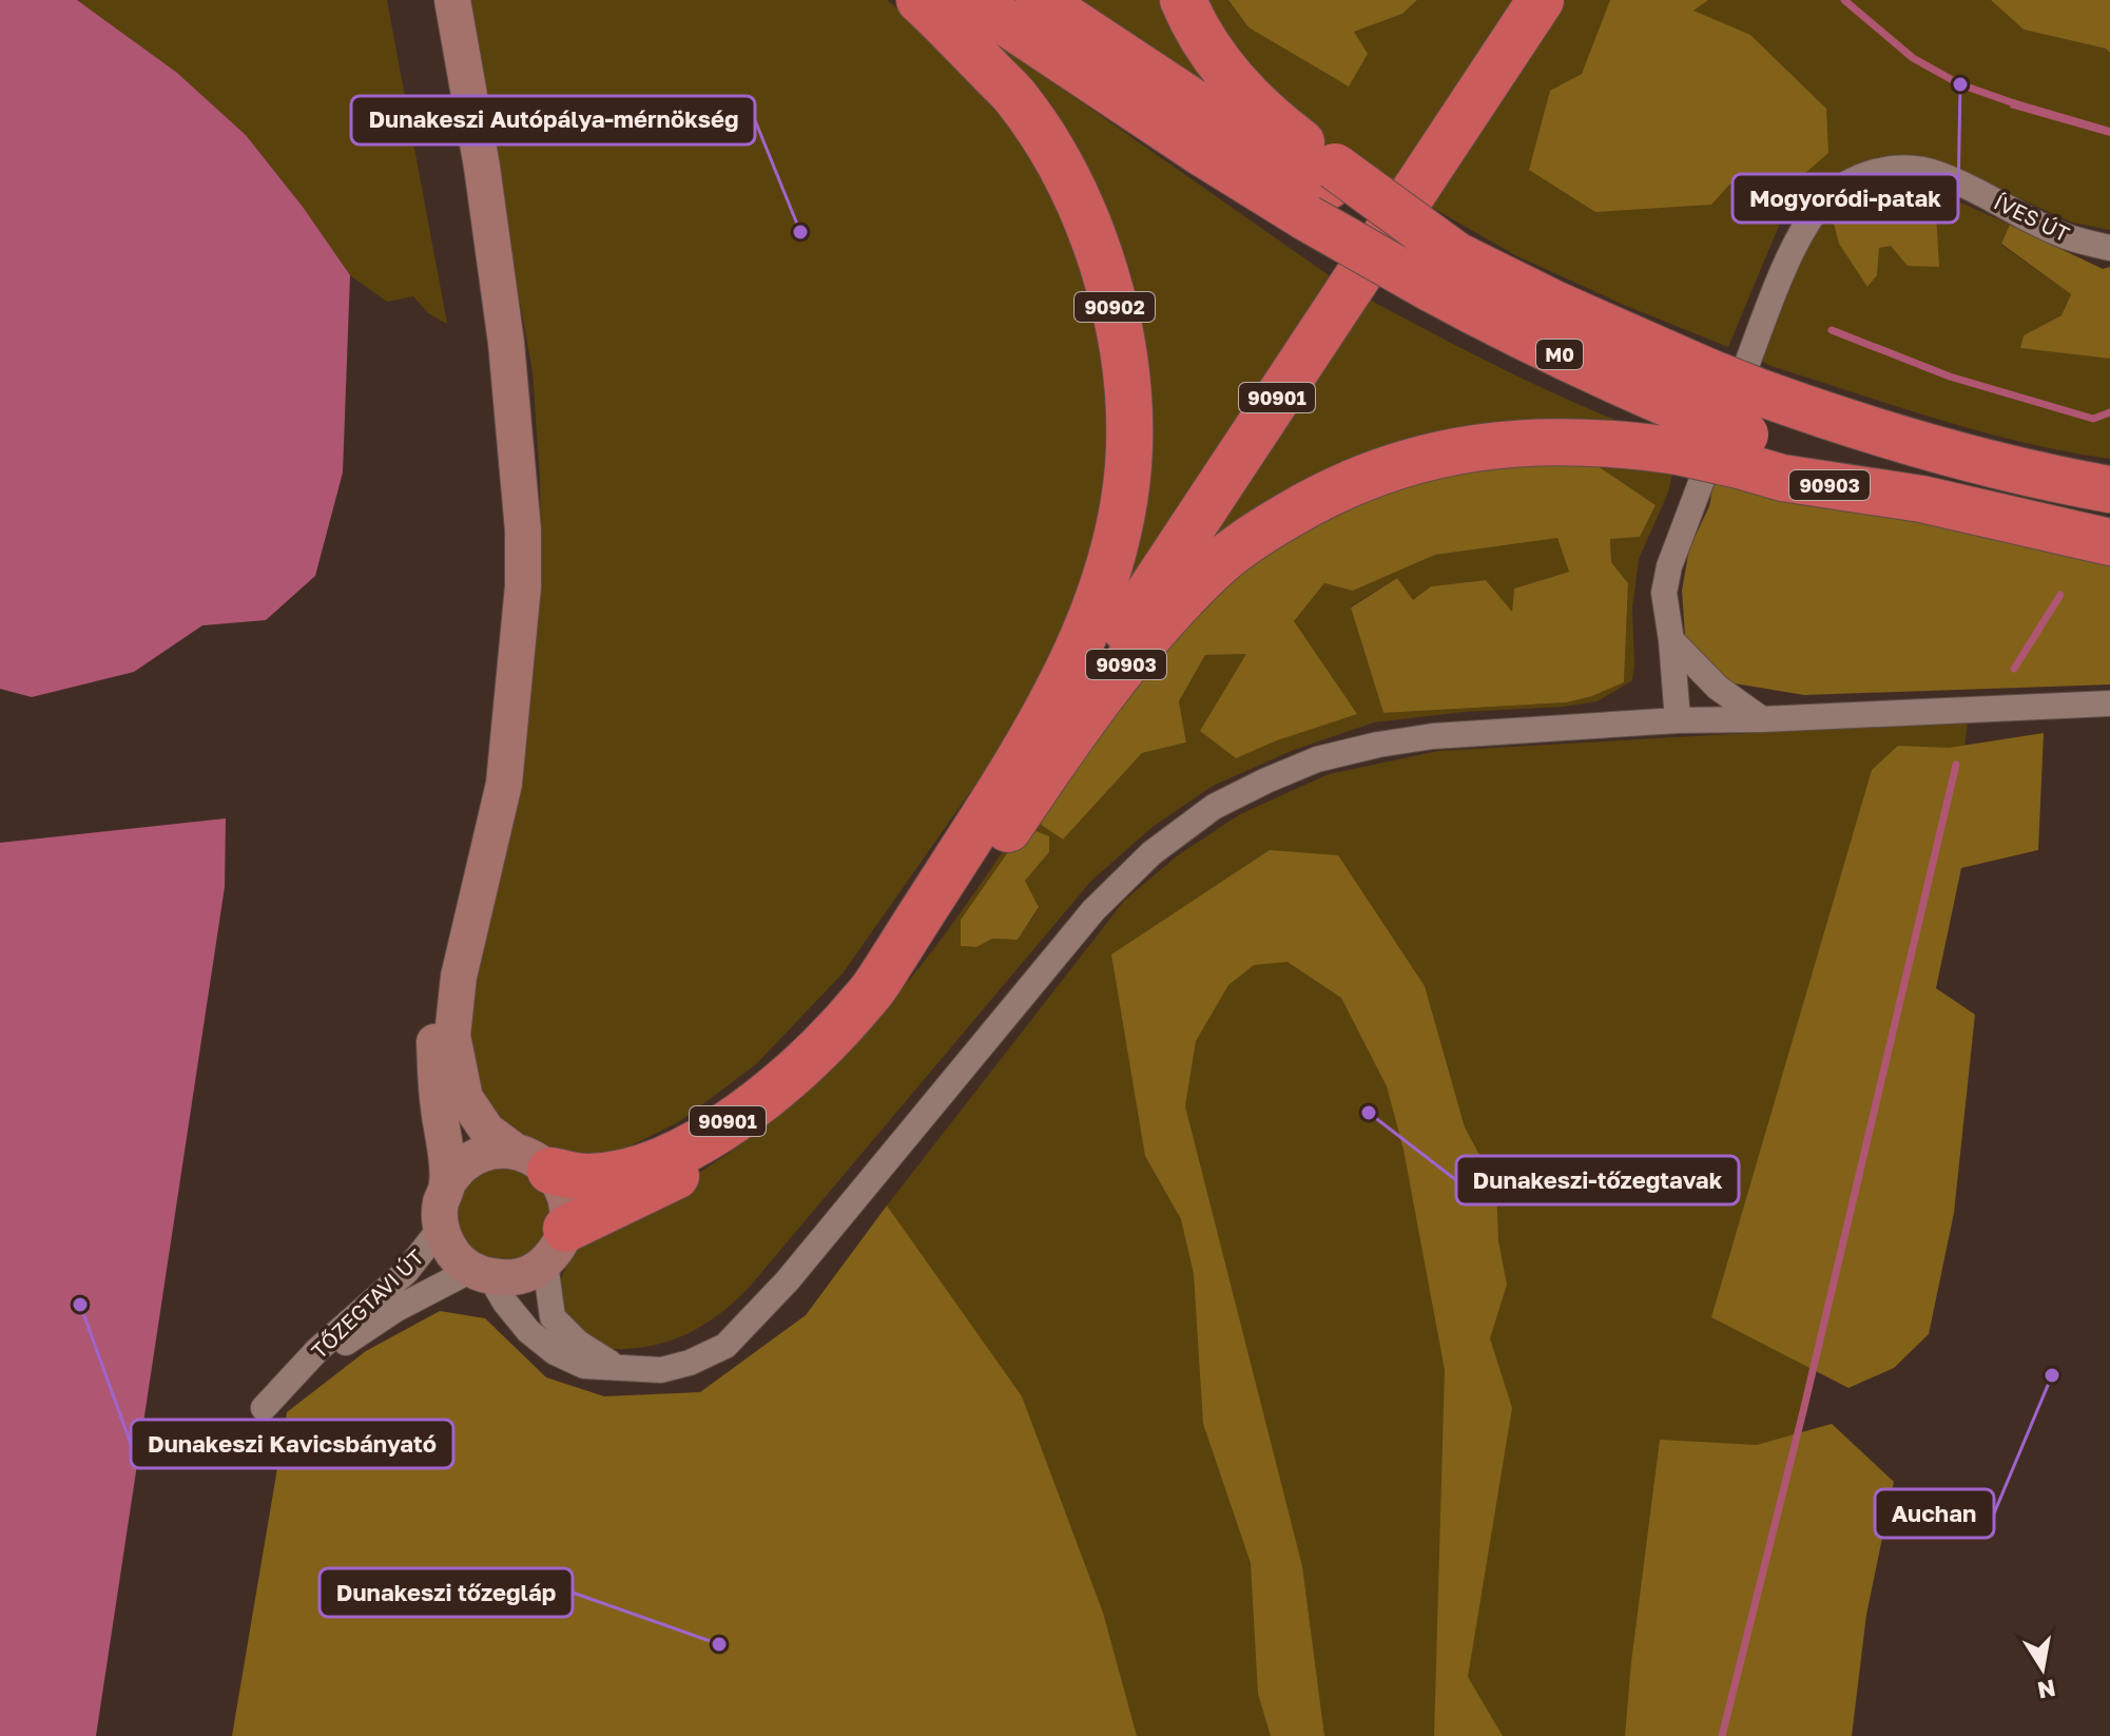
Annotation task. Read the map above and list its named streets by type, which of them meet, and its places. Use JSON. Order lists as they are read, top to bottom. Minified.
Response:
{"streets":{"highway":["90902","M0","90901","90903"],"street":["ÍVES ÚT","TŐZEGTAVI ÚT"]},"crossings":[["90902","90901"],["90902","90903"],["M0","90903"],["90901","90903"],["90901","TŐZEGTAVI ÚT"]],"places":["Mogyoródi-patak","Dunakeszi Autópálya-mérnökség","Dunakeszi-tőzegtavak","Dunakeszi Kavicsbányató","Auchan","Dunakeszi tőzegláp"],"north":"bottom"}
